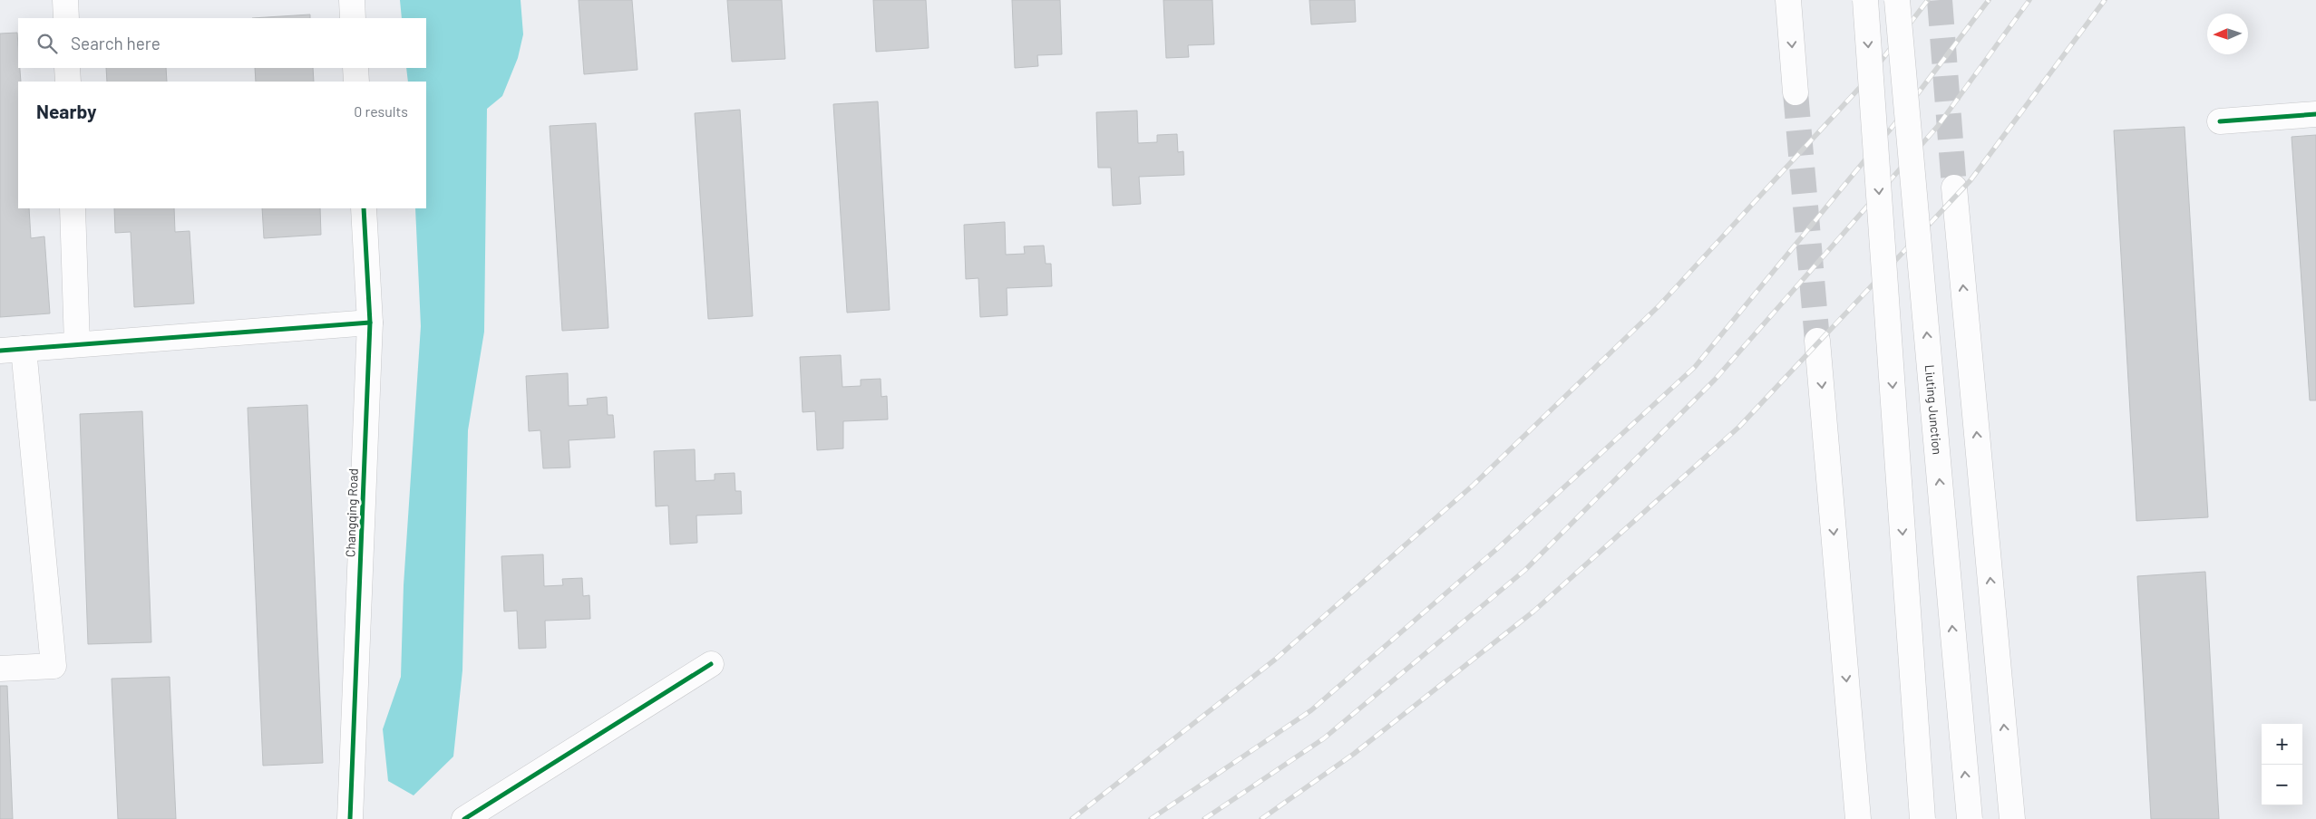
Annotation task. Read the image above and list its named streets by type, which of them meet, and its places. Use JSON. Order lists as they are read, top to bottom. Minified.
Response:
{"streets":{"main road":["Liuting Junction","Changqing Road"]},"north":"left","page":{"search":"Search here","heading":["Nearby","0 results"],"map_buttons":["+","−"]}}
